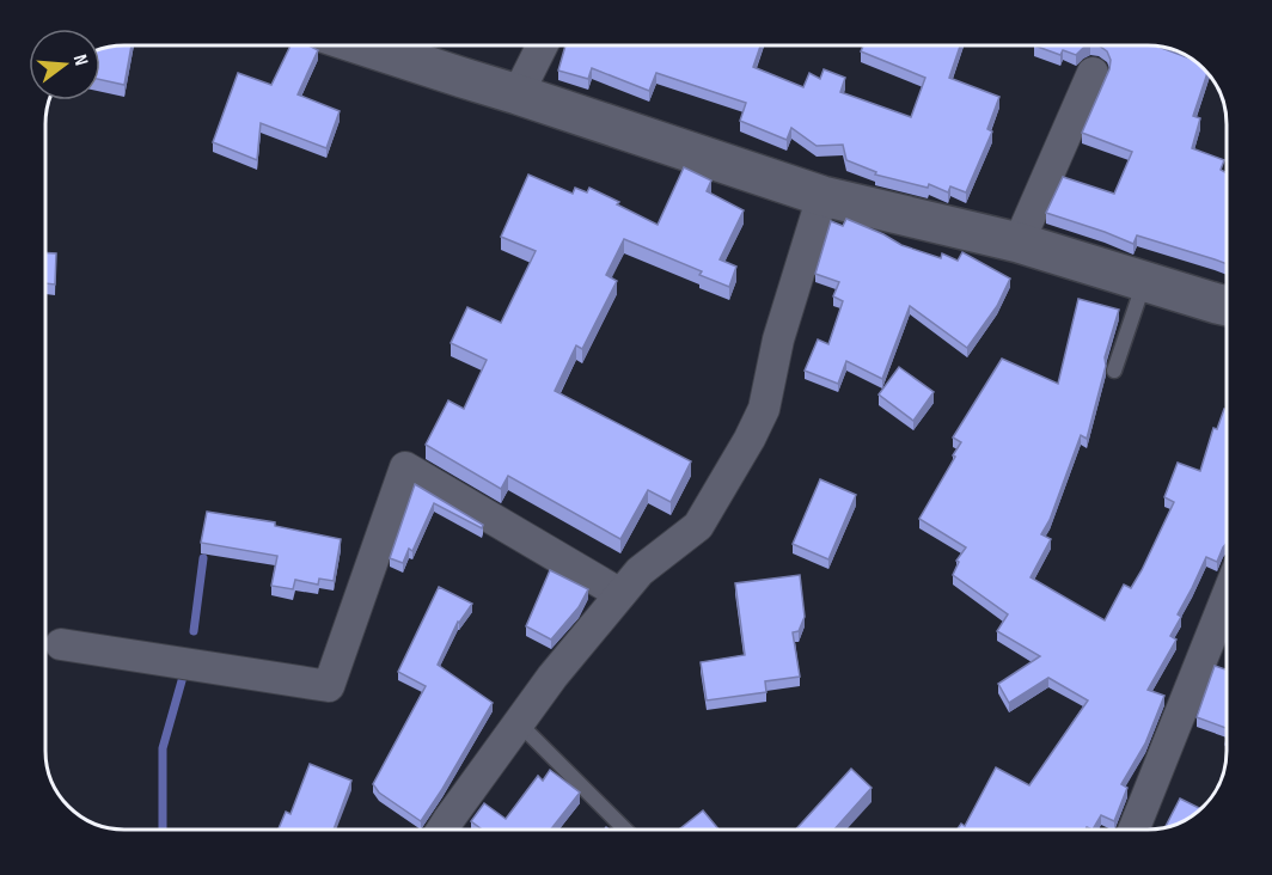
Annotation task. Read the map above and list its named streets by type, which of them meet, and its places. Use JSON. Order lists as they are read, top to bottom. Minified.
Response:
{"north":"right"}
